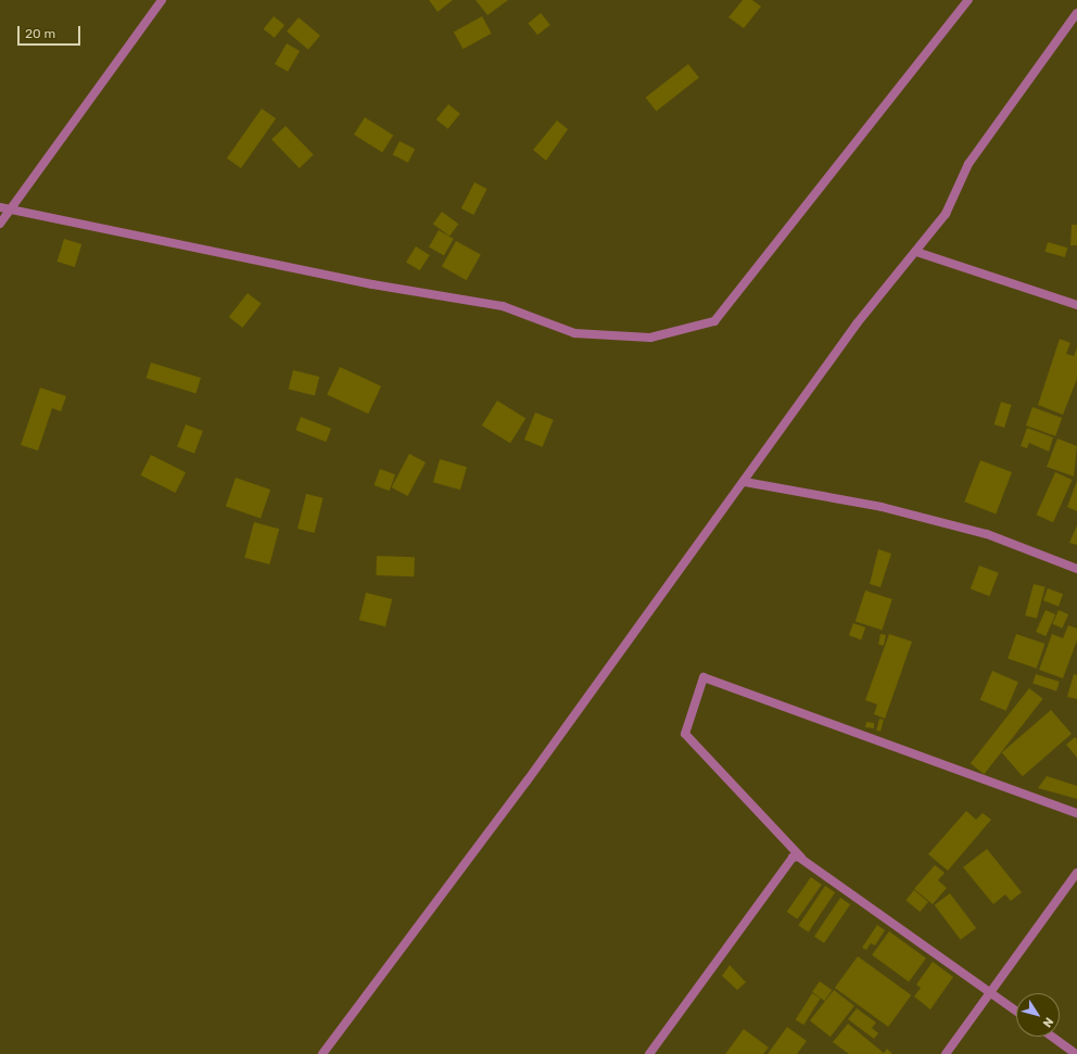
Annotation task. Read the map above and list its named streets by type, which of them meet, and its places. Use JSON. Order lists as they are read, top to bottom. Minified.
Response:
{"scale_bar":"20 m","north":"bottom right"}
